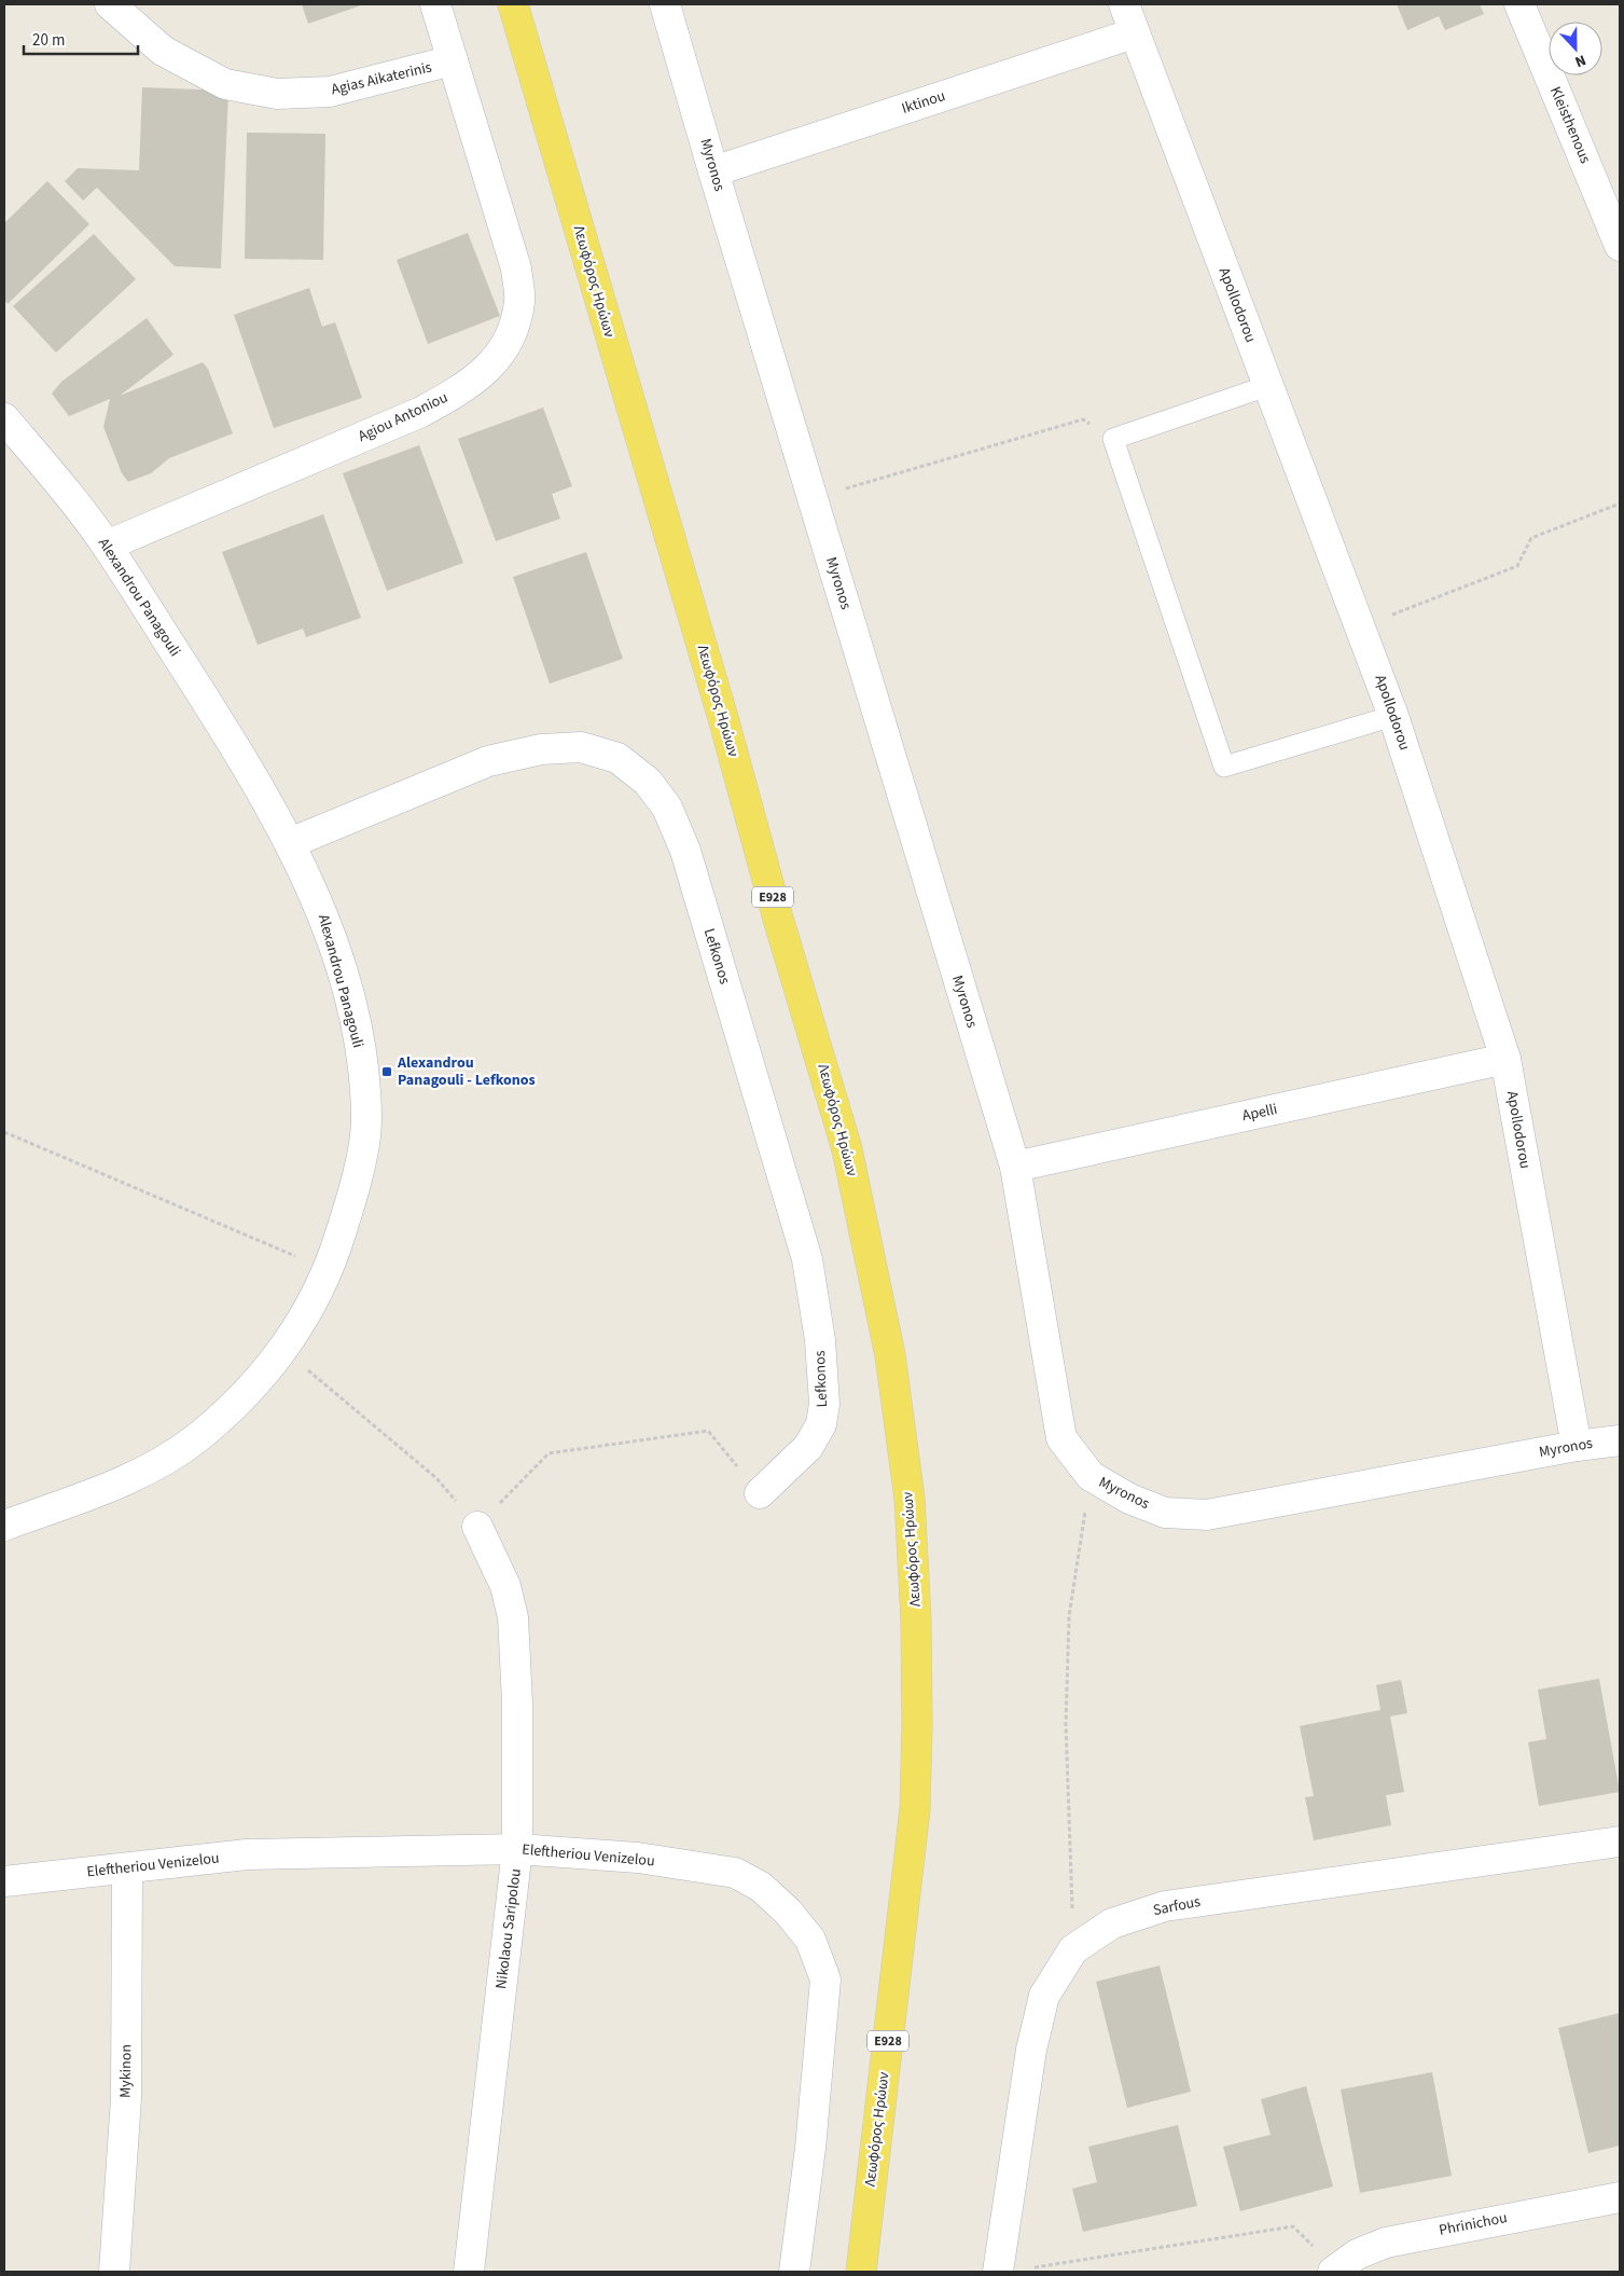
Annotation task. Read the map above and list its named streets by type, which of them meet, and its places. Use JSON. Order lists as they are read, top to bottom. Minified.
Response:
{"streets":{"main road":["Λεωφόρος Ηρώων","E928"],"street":["Agias Aikaterinis","Iktinou","Kleisthenous","Myronos","Apollodorou","Agiou Antoniou","Alexandrou Panagouli","Lefkonos","Apelli","Eleftheriou Venizelou","Sarfous","Nikolaou Saripolou","Mykinon","Phrinichou"]},"crossings":[["Agias Aikaterinis","Agiou Antoniou"],["Iktinou","Myronos"],["Iktinou","Apollodorou"],["Myronos","Apollodorou"],["Myronos","Apelli"],["Apollodorou","Apelli"],["Agiou Antoniou","Alexandrou Panagouli"],["Alexandrou Panagouli","Lefkonos"],["Eleftheriou Venizelou","Nikolaou Saripolou"],["Eleftheriou Venizelou","Mykinon"]],"places":{"transit":["Alexandrou Panagouli - Lefkonos"]},"scale_bar":"20 m","north":"bottom"}
